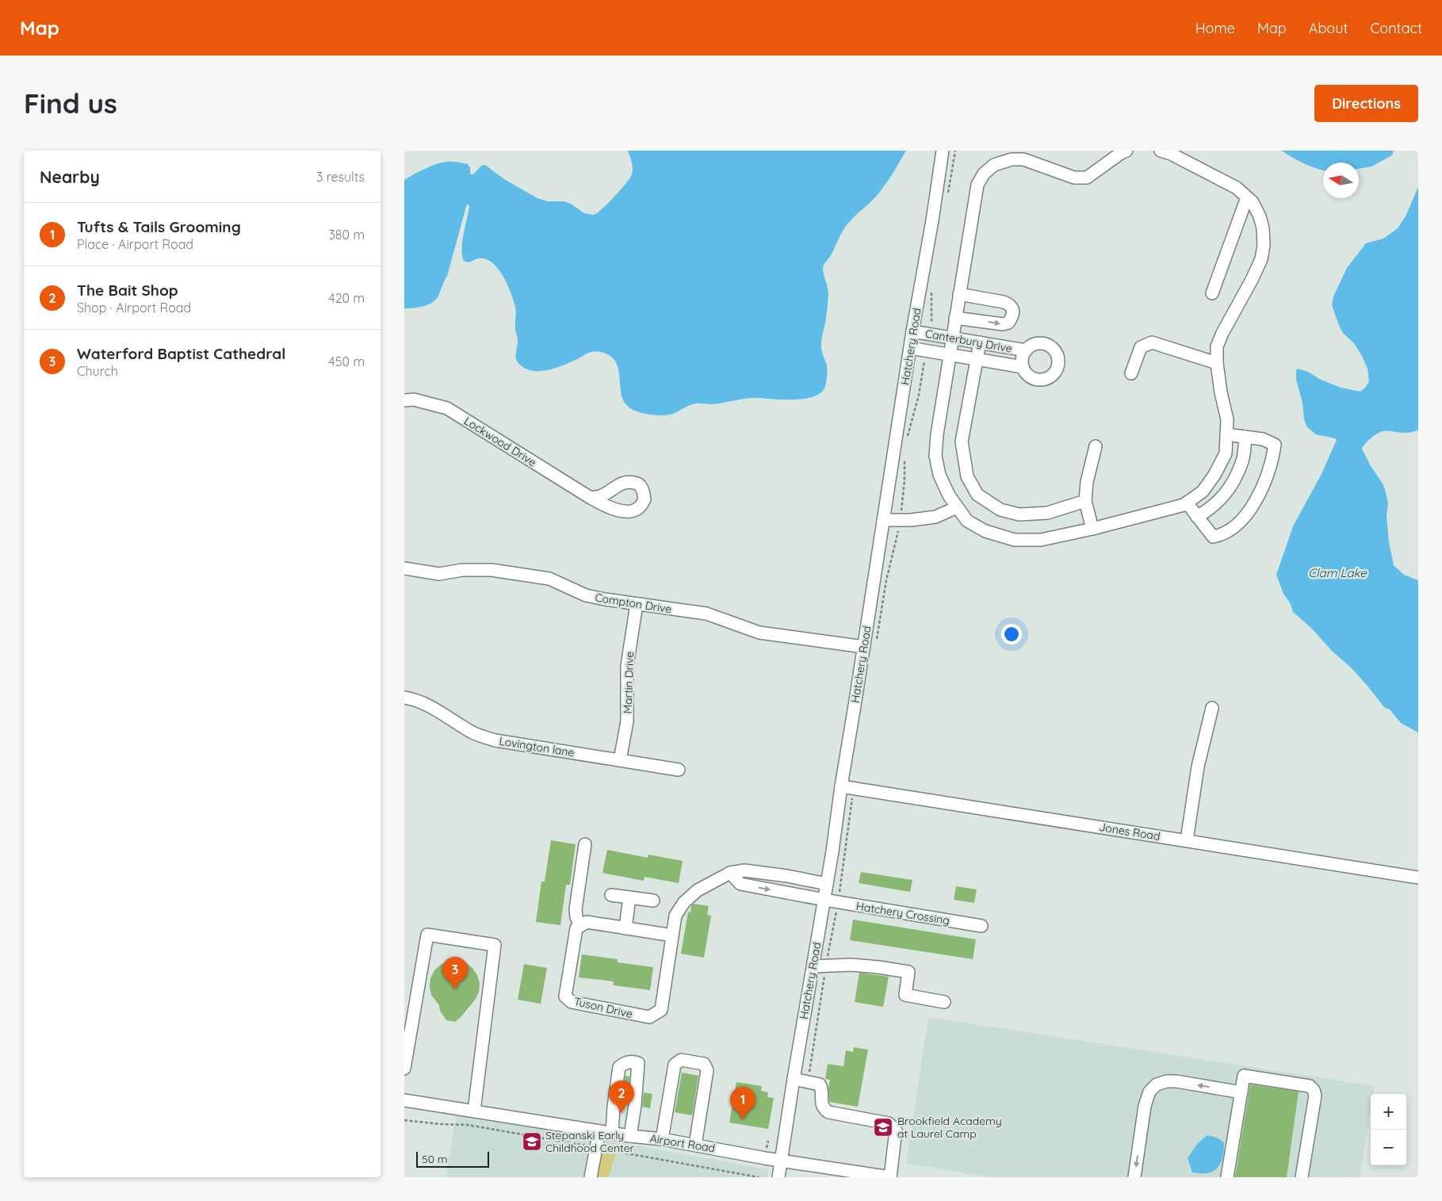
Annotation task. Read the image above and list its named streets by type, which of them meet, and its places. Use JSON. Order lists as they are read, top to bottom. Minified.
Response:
{"streets":{"street":["Canterbury Drive","Hatchery Road","Lockwood Drive","Compton Drive","Martin Drive","Lovington lane","Jones Road","Hatchery Crossing","Tuson Drive","Airport Road"]},"crossings":[["Canterbury Drive","Hatchery Road"],["Hatchery Road","Compton Drive"],["Hatchery Road","Jones Road"],["Hatchery Road","Hatchery Crossing"],["Hatchery Road","Tuson Drive"],["Hatchery Road","Airport Road"],["Compton Drive","Martin Drive"],["Martin Drive","Lovington lane"]],"water":["Clam Lake"],"places":{"school or university":["Brookfield Academy at Laurel Camp","Stepanski Early Childhood Center"]},"scale_bar":"50 m","north":"left","page":{"header":"Map","nav":["Home","Map","About","Contact"],"buttons":"Directions","title":"Find us","heading":["Nearby","3 results"],"list":[{"mark":"1","name":"Tufts & Tails Grooming","note":"Place · Airport Road","value":"380 m"},{"mark":"2","name":"The Bait Shop","note":"Shop · Airport Road","value":"420 m"},{"mark":"3","name":"Waterford Baptist Cathedral","note":"Church","value":"450 m"}],"pins":["3","2","1"],"map_buttons":["+","−"],"scale":"50 m"}}
